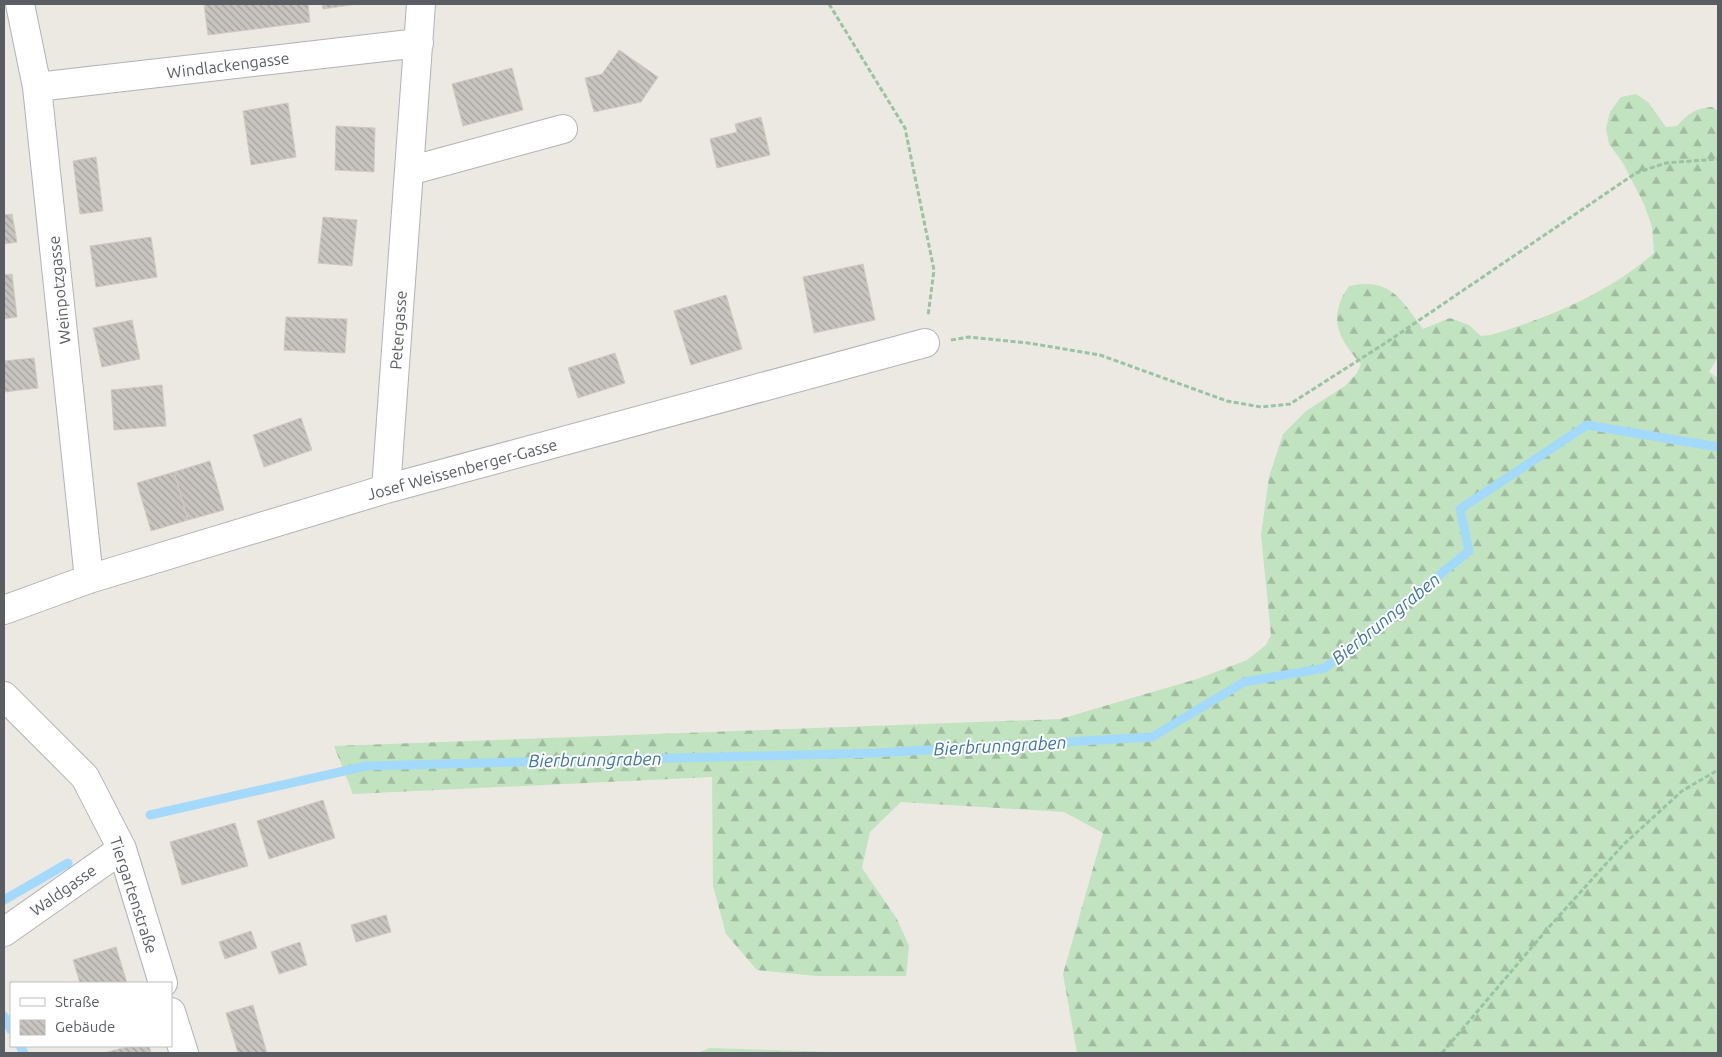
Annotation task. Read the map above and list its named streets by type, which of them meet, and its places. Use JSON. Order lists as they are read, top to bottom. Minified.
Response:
{"streets":{"street":["Windlackengasse","Weinpotzgasse","Petergasse","Josef Weissenberger-Gasse","Waldgasse","Tiergartenstraße"]},"crossings":[["Windlackengasse","Weinpotzgasse"],["Windlackengasse","Petergasse"],["Weinpotzgasse","Josef Weissenberger-Gasse"],["Petergasse","Josef Weissenberger-Gasse"],["Waldgasse","Tiergartenstraße"]],"water":["Bierbrunngraben"],"legend":["Straße","Gebäude"]}
